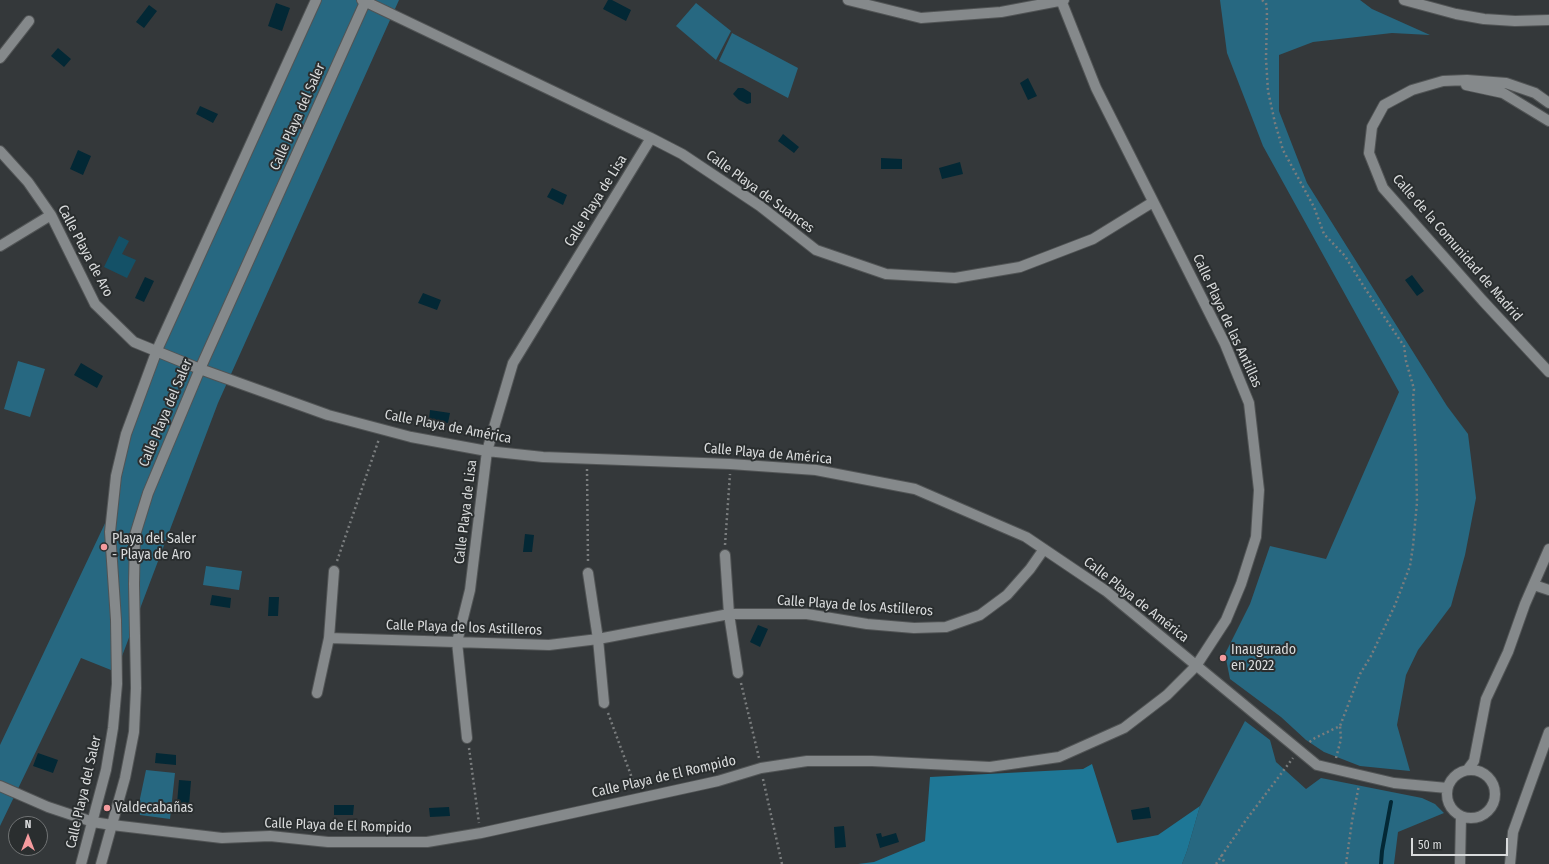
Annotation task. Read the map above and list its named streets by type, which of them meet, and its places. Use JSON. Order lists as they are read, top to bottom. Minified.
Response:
{"streets":{"street":["Calle Playa del Saler","Calle Playa de Suances","Calle Playa de Lisa","Calle de la Comunidad de Madrid","Calle Playa de Aro","Calle Playa de las Antillas","Calle Playa de América","Calle Playa de los Astilleros","Calle Playa de El Rompido"]},"crossings":[["Calle Playa del Saler","Calle Playa de Suances"],["Calle Playa del Saler","Calle Playa de Aro"],["Calle Playa del Saler","Calle Playa de América"],["Calle Playa del Saler","Calle Playa de El Rompido"],["Calle Playa de Suances","Calle Playa de Lisa"],["Calle Playa de Suances","Calle Playa de las Antillas"],["Calle Playa de Lisa","Calle Playa de América"],["Calle Playa de Lisa","Calle Playa de los Astilleros"],["Calle Playa de Aro","Calle Playa de América"],["Calle Playa de las Antillas","Calle Playa de América"],["Calle Playa de las Antillas","Calle Playa de El Rompido"],["Calle Playa de América","Calle Playa de los Astilleros"],["Calle Playa de América","Calle Playa de El Rompido"]],"places":["Playa del Saler - Playa de Aro","Inaugurado en 2022","Valdecabañas"],"scale_bar":"50 m","north":"top"}
